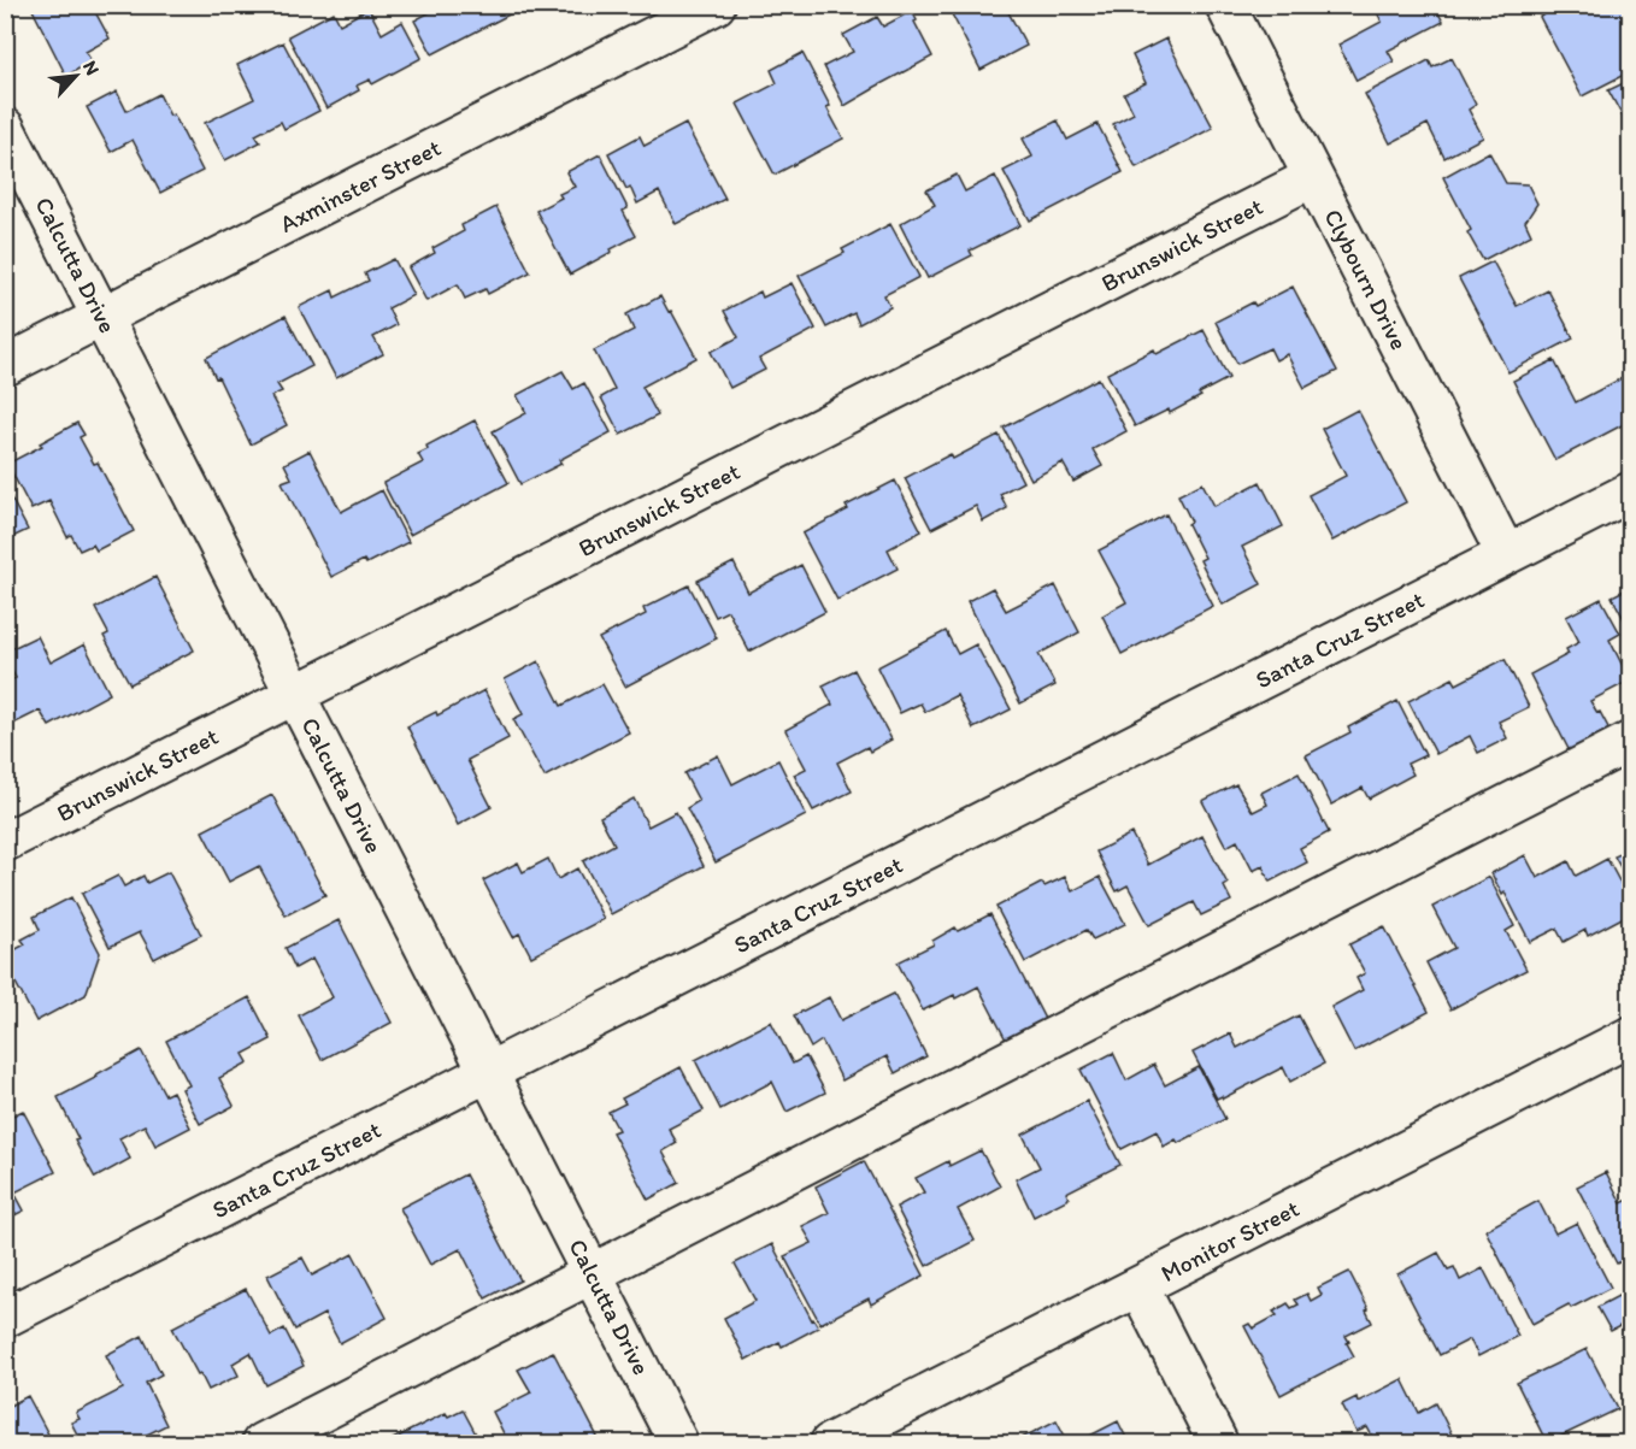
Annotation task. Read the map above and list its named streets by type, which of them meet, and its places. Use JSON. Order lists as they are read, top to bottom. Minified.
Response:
{"streets":{"street":["Axminster Street","Brunswick Street","Calcutta Drive","Clybourn Drive","Santa Cruz Street","Monitor Street"]},"crossings":[["Axminster Street","Calcutta Drive"],["Brunswick Street","Calcutta Drive"],["Brunswick Street","Clybourn Drive"],["Calcutta Drive","Santa Cruz Street"],["Clybourn Drive","Santa Cruz Street"]],"north":"top right"}
